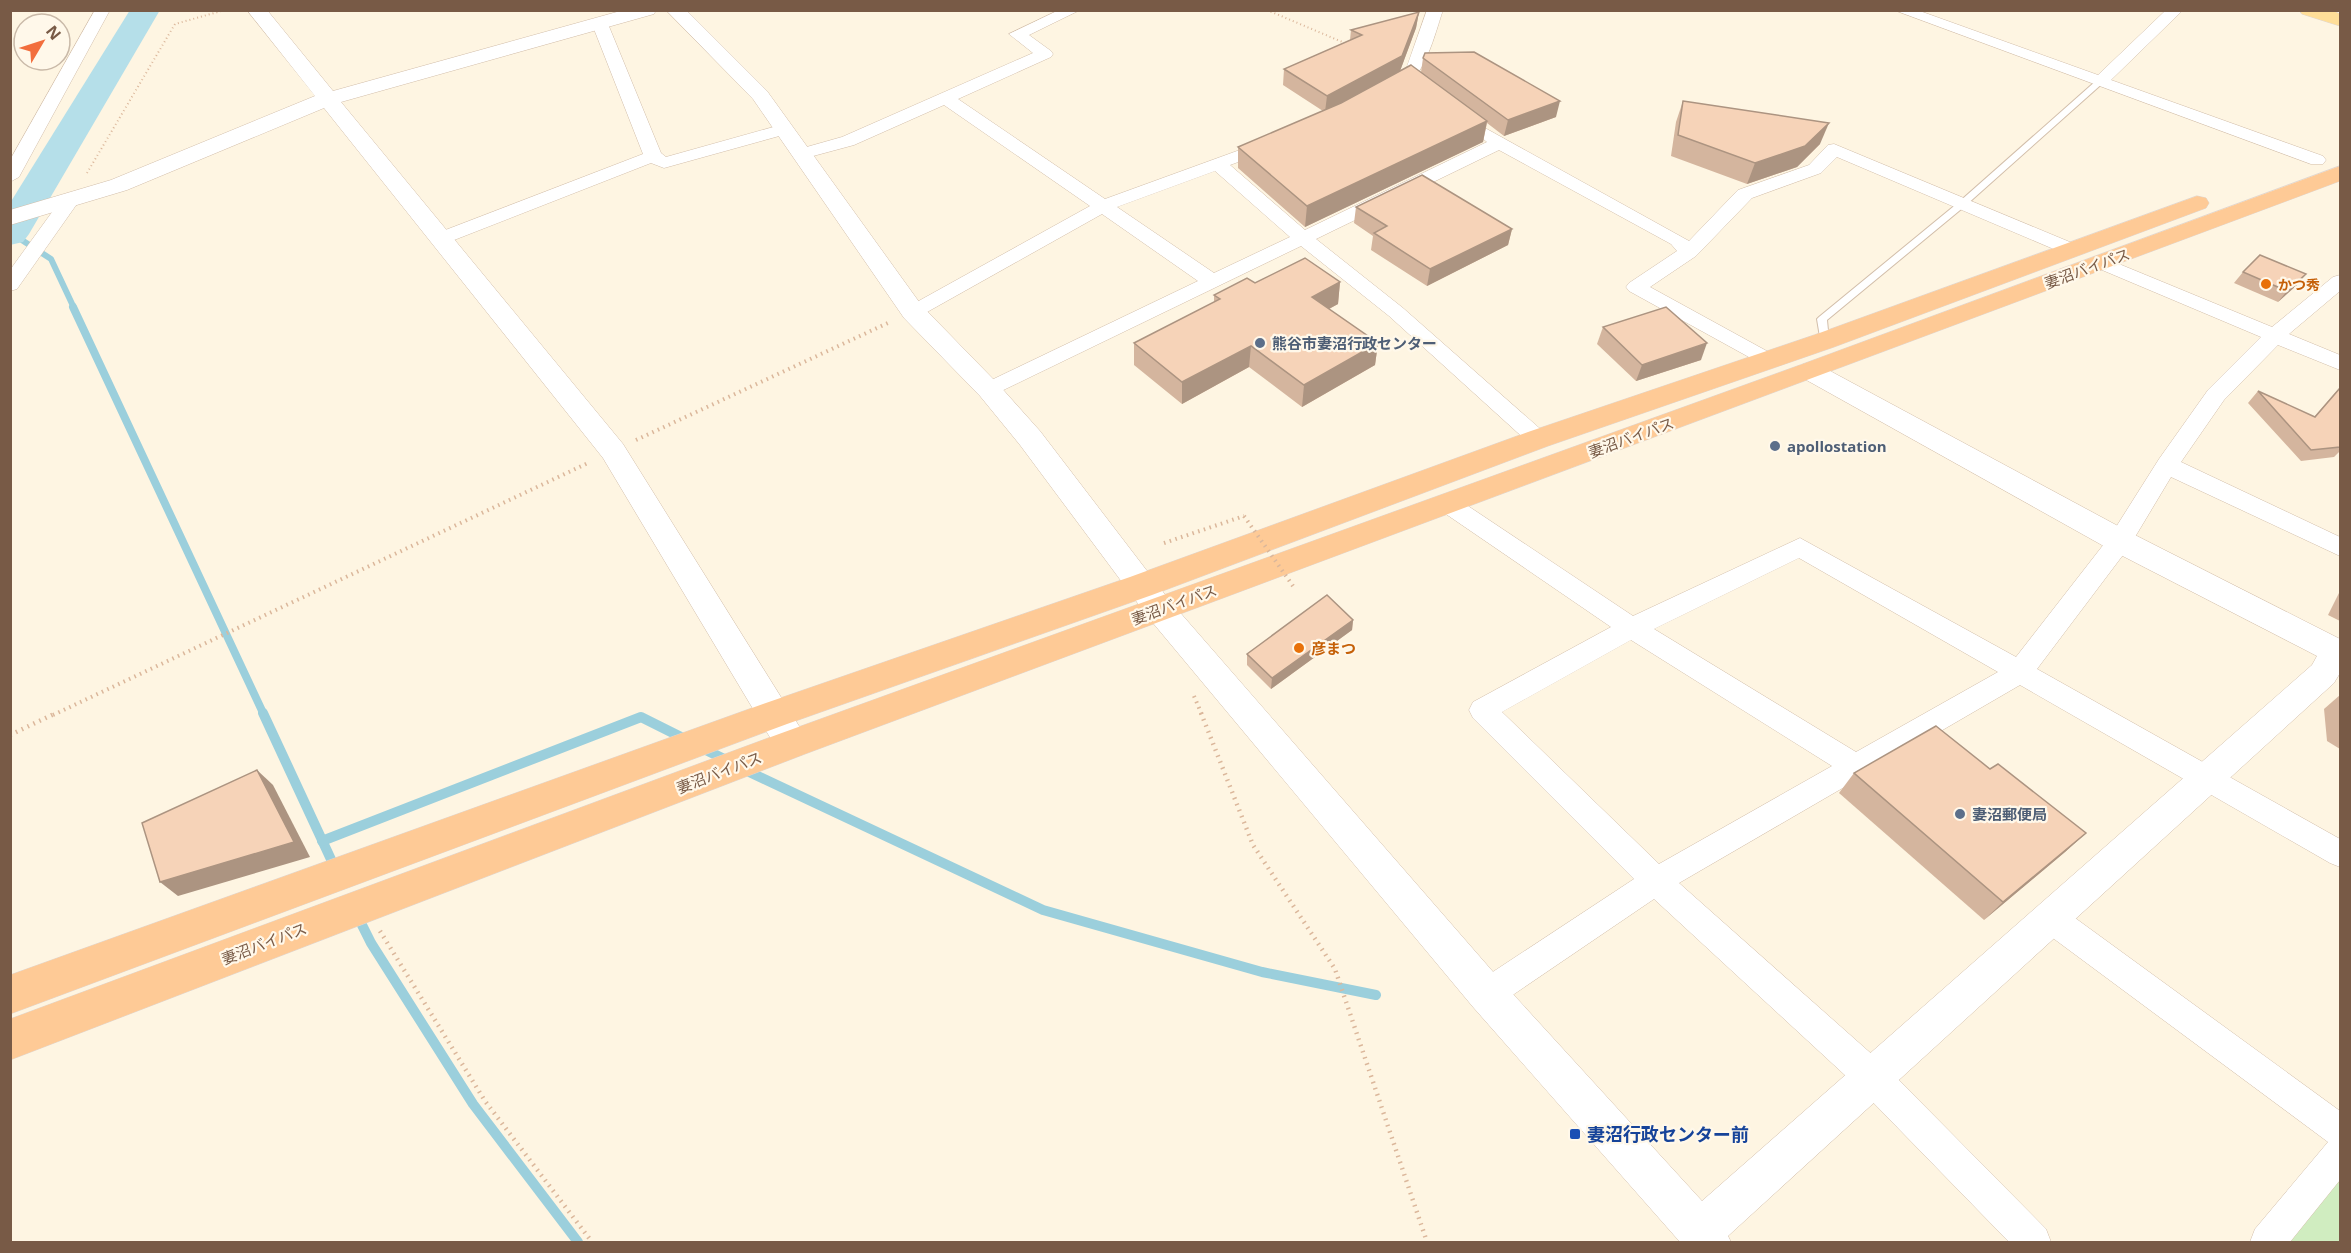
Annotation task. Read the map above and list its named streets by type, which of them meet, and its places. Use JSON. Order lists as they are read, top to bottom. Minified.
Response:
{"streets":{"highway":["妻沼バイパス"]},"places":{"other":["かつ秀","熊谷市妻沼行政センター","apollostation","彦まつ","妻沼郵便局"],"transit":["妻沼行政センター前"]},"north":"top right"}
